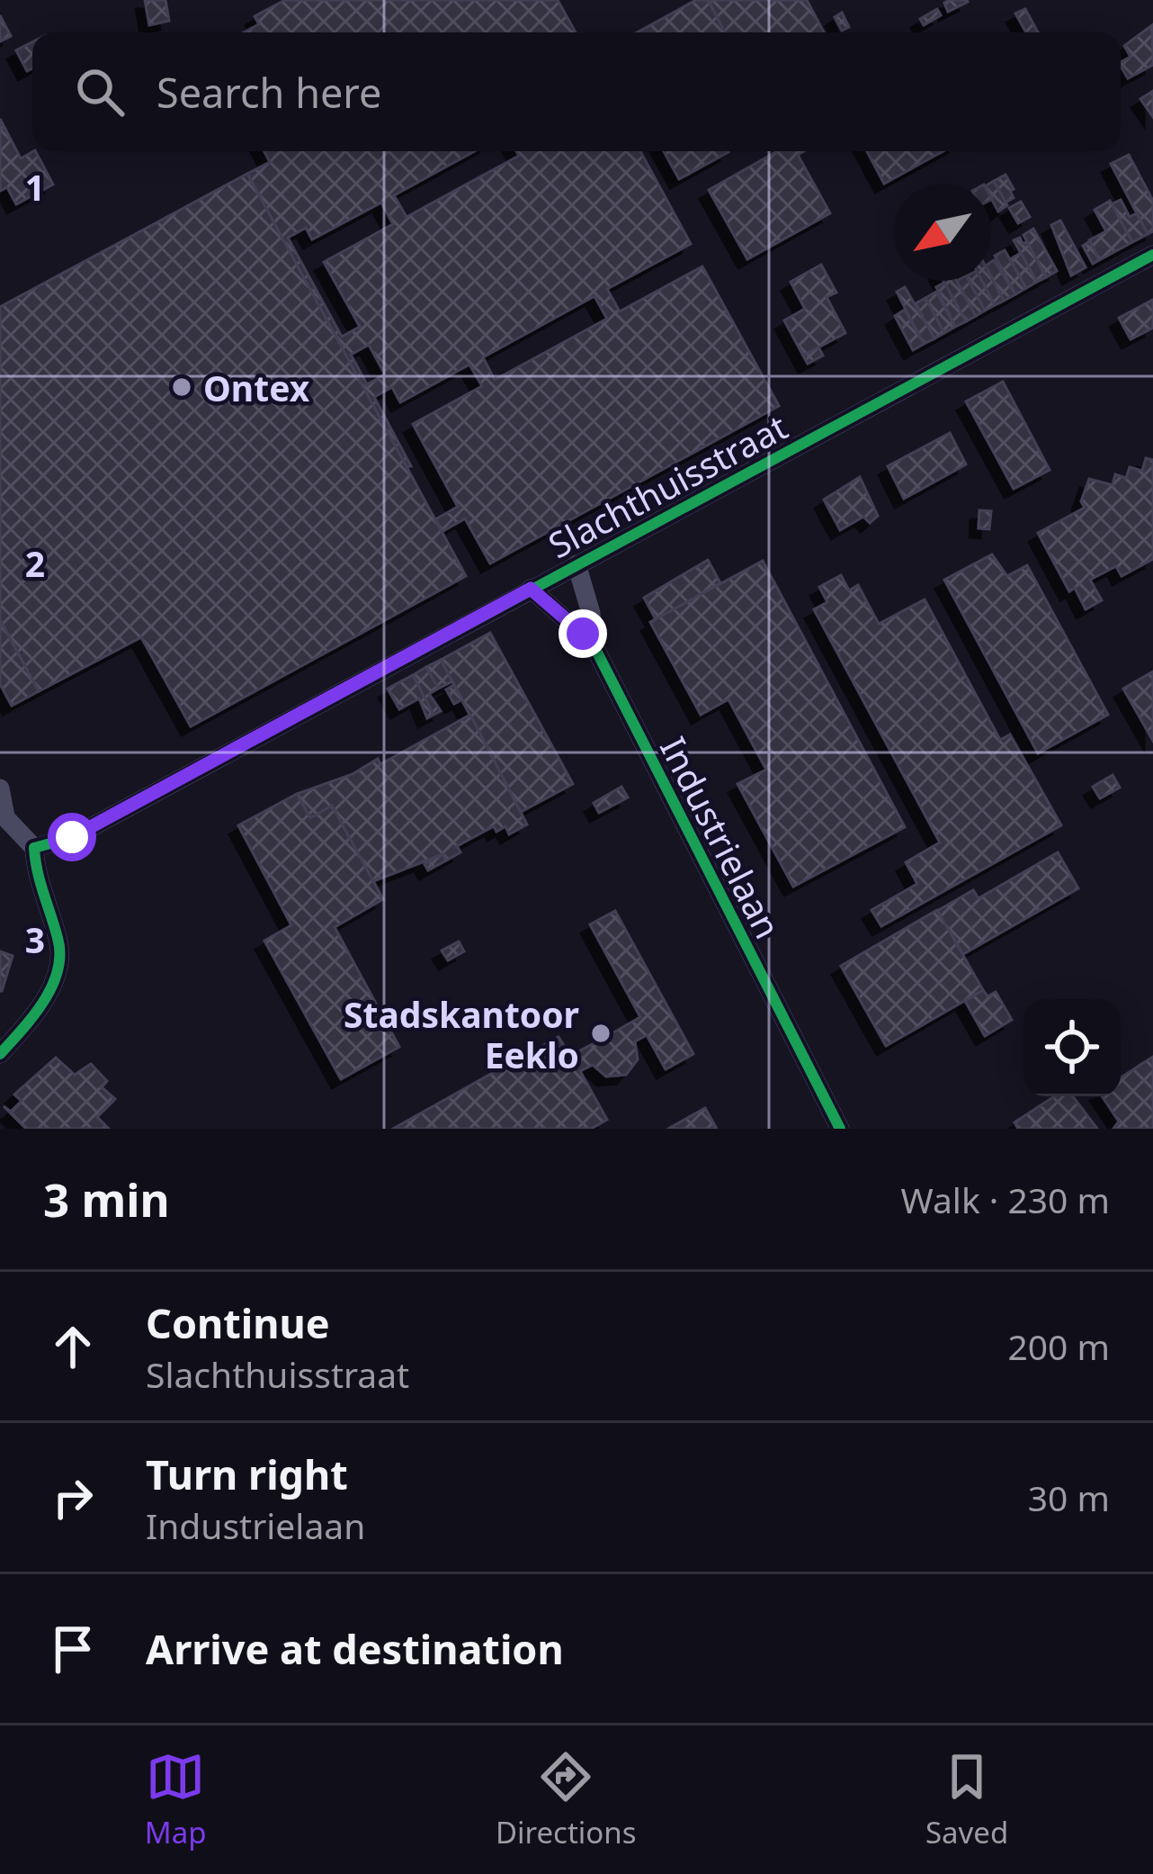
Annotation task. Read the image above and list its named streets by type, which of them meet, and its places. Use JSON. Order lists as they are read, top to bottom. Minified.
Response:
{"streets":{"street":["Slachthuisstraat","Industrielaan"]},"crossings":[["Slachthuisstraat","Industrielaan"]],"places":["Ontex","Stadskantoor Eeklo"],"north":"bottom left","page":{"search":"Search here","heading":["3 min","Walk · 230 m"],"list":[["Continue","Slachthuisstraat","200 m"],["Turn right","Industrielaan","30 m"],"Arrive at destination"],"nav":["Map","Directions","Saved"]},"grid":{"rows":["1","2","3"]}}
